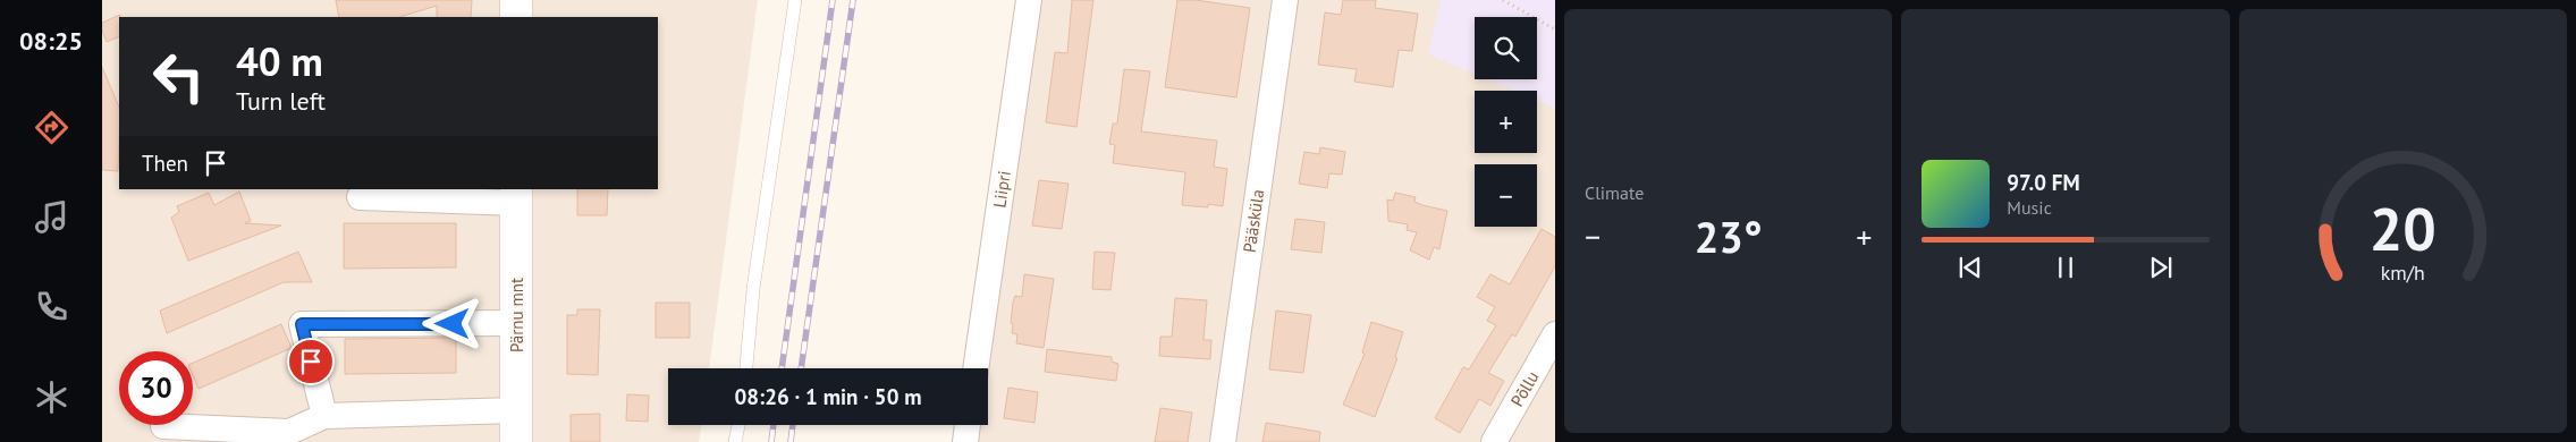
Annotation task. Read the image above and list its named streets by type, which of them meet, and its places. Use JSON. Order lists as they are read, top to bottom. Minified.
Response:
{"streets":{"main road":["Pärnu mnt"],"street":["Liipri","Pääsküla","Põllu"]},"page":{"tabs":"08:25","tile":"Climate","map_buttons":["+","−"],"turn":["40 m","Turn left"],"then":"Then","song":["97.0 FM","Music"],"heat":["−","23°","+"],"limit":"30","trip":"08:26 · 1 min · 50 m","gauge":["20","km/h"]}}
